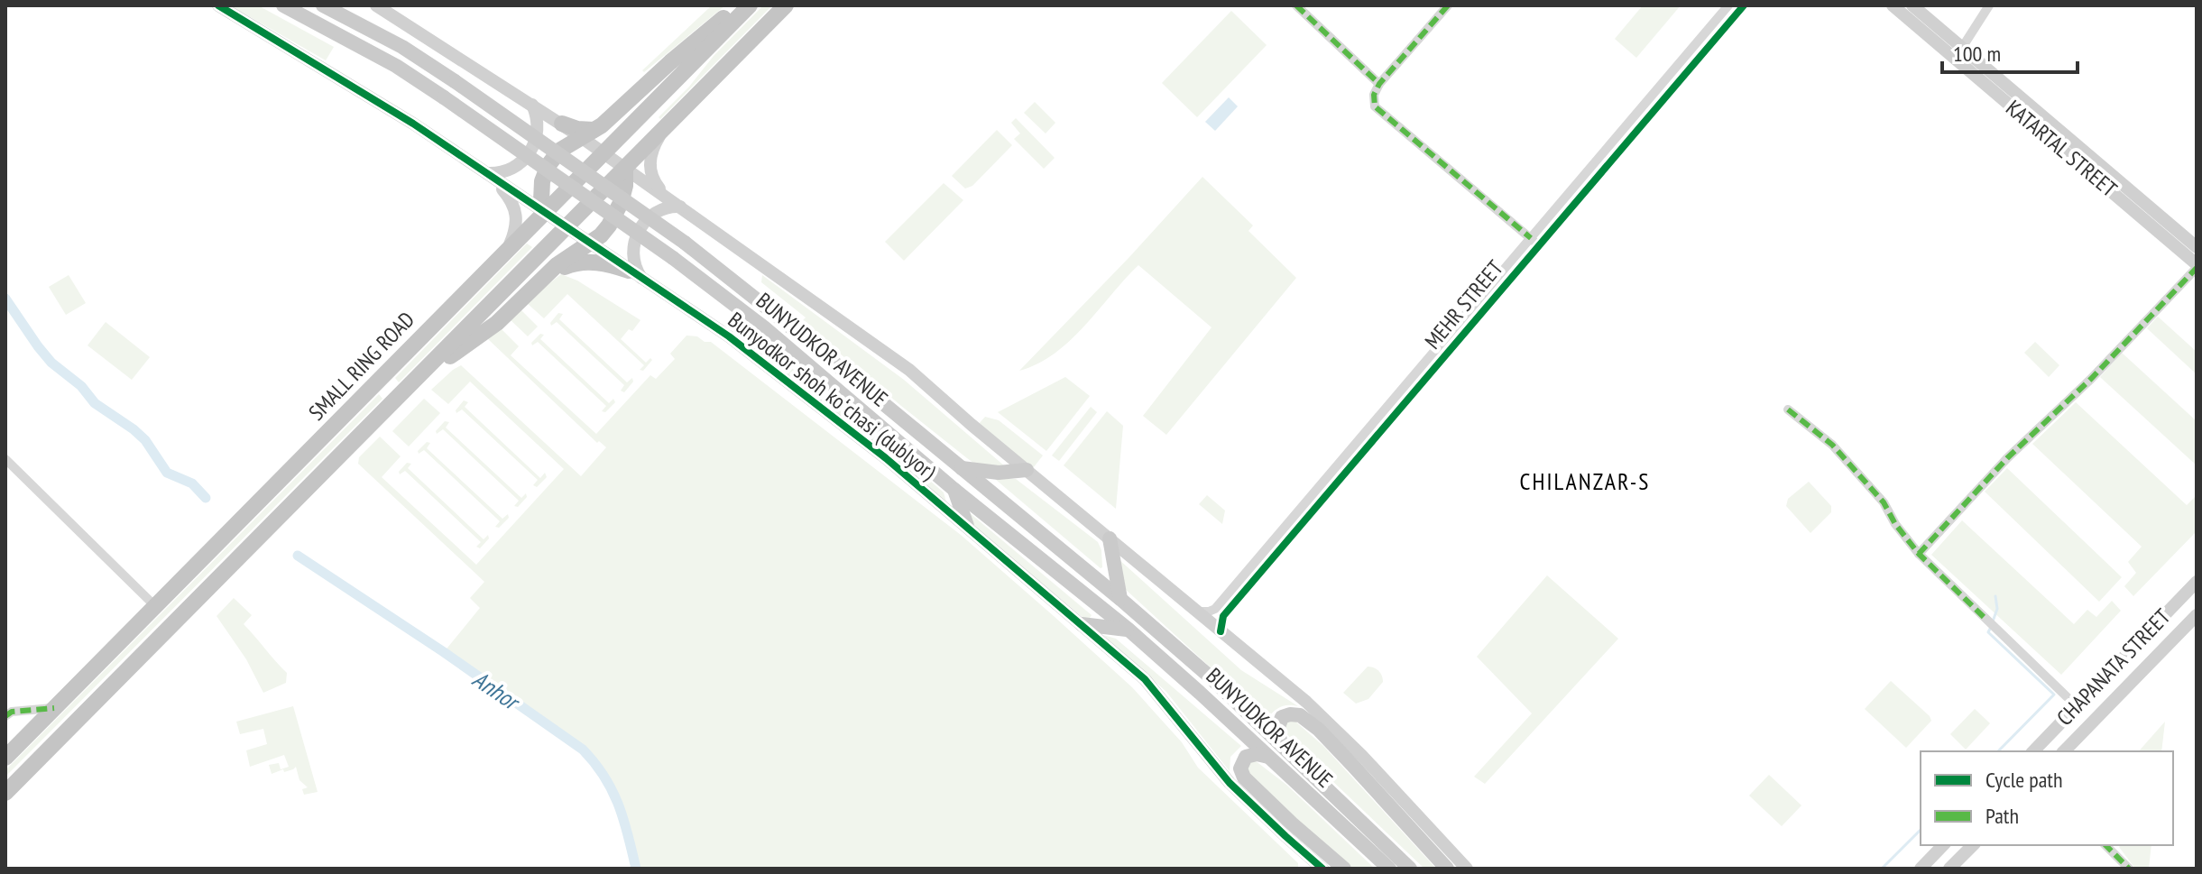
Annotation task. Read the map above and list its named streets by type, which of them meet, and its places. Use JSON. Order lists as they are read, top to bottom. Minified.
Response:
{"streets":{"highway":["SMALL RING ROAD"],"main road":["BUNYUDKOR AVENUE"],"street":["KATARTAL STREET","MEHR STREET","Bunyodkor shoh koʻchasi (dublyor)","CHAPANATA STREET"]},"crossings":[["SMALL RING ROAD","Bunyodkor shoh koʻchasi (dublyor)"]],"districts":["CHILANZAR-S"],"water":["Anhor"],"legend":["Cycle path","Path"],"scale_bar":"100 m"}
